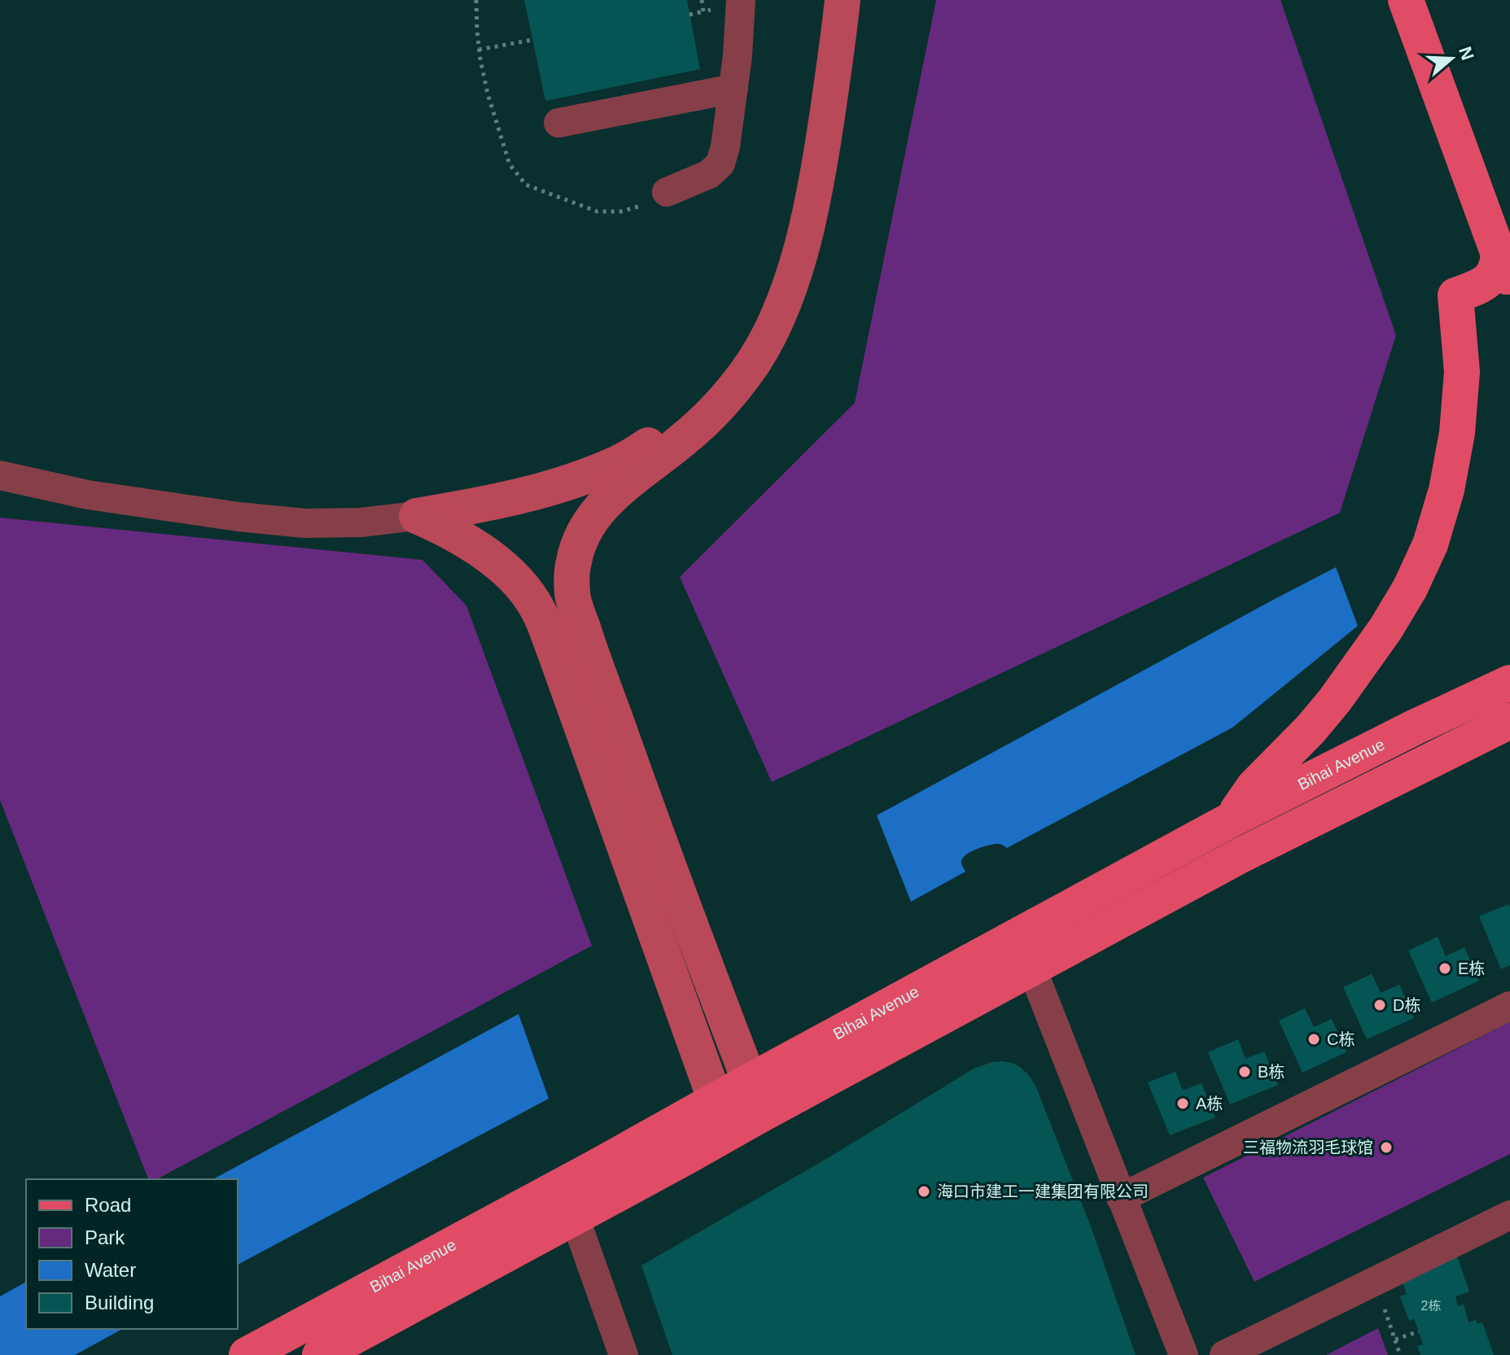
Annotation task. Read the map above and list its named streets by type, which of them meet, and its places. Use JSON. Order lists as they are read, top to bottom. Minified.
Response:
{"streets":{"main road":["Bihai Avenue"]},"places":["E栋","D栋","C栋","B栋","A栋","三福物流羽毛球馆","海口市建工一建集团有限公司"],"house_numbers":["2栋"],"legend":["Road","Park","Water","Building"],"north":"right"}
